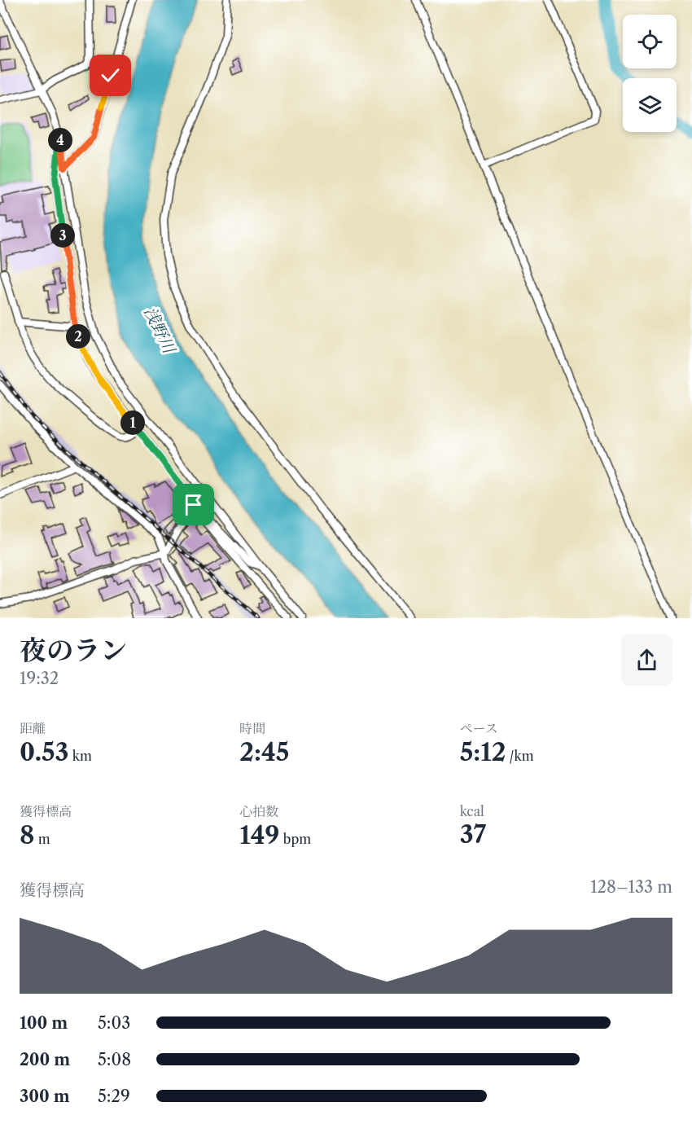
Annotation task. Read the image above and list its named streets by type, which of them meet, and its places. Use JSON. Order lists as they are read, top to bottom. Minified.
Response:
{"water":["浅野川"],"page":{"pins":["4","3","2","1"],"heading":["夜のラン","19:32"],"stats":[["距離","0.53 km"],["時間","2:45"],["ペース","5:12 /km"],["獲得標高","8 m"],["心拍数","149 bpm"],["kcal","37"]],"chart":["獲得標高","128–133 m"],"list":[{"name":"100 m","note":"5:03"},{"name":"200 m","note":"5:08"},{"name":"300 m","note":"5:29"}]}}
